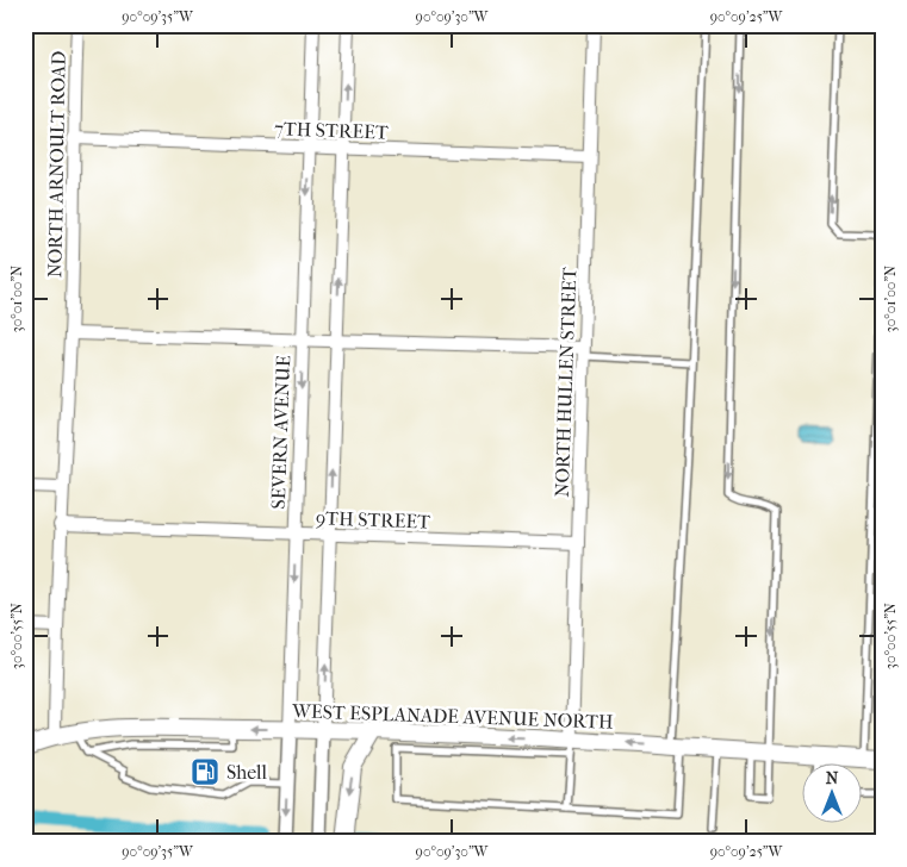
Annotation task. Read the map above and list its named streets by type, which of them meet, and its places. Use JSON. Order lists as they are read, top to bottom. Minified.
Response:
{"streets":{"main road":["WEST ESPLANADE AVENUE NORTH"],"street":["7TH STREET","NORTH ARNOULT ROAD","NORTH HULLEN STREET","SEVERN AVENUE","9TH STREET"]},"crossings":[["7TH STREET","NORTH ARNOULT ROAD"],["7TH STREET","NORTH HULLEN STREET"],["7TH STREET","SEVERN AVENUE"],["NORTH ARNOULT ROAD","9TH STREET"],["NORTH ARNOULT ROAD","WEST ESPLANADE AVENUE NORTH"],["NORTH HULLEN STREET","9TH STREET"],["NORTH HULLEN STREET","WEST ESPLANADE AVENUE NORTH"],["SEVERN AVENUE","9TH STREET"],["SEVERN AVENUE","WEST ESPLANADE AVENUE NORTH"]],"places":{"fuel station":["Shell"]},"north":"top","coordinates":["90°09'35\"W","90°09'30\"W","90°09'25\"W","30°01'00\"N","30°00'55\"N"]}
